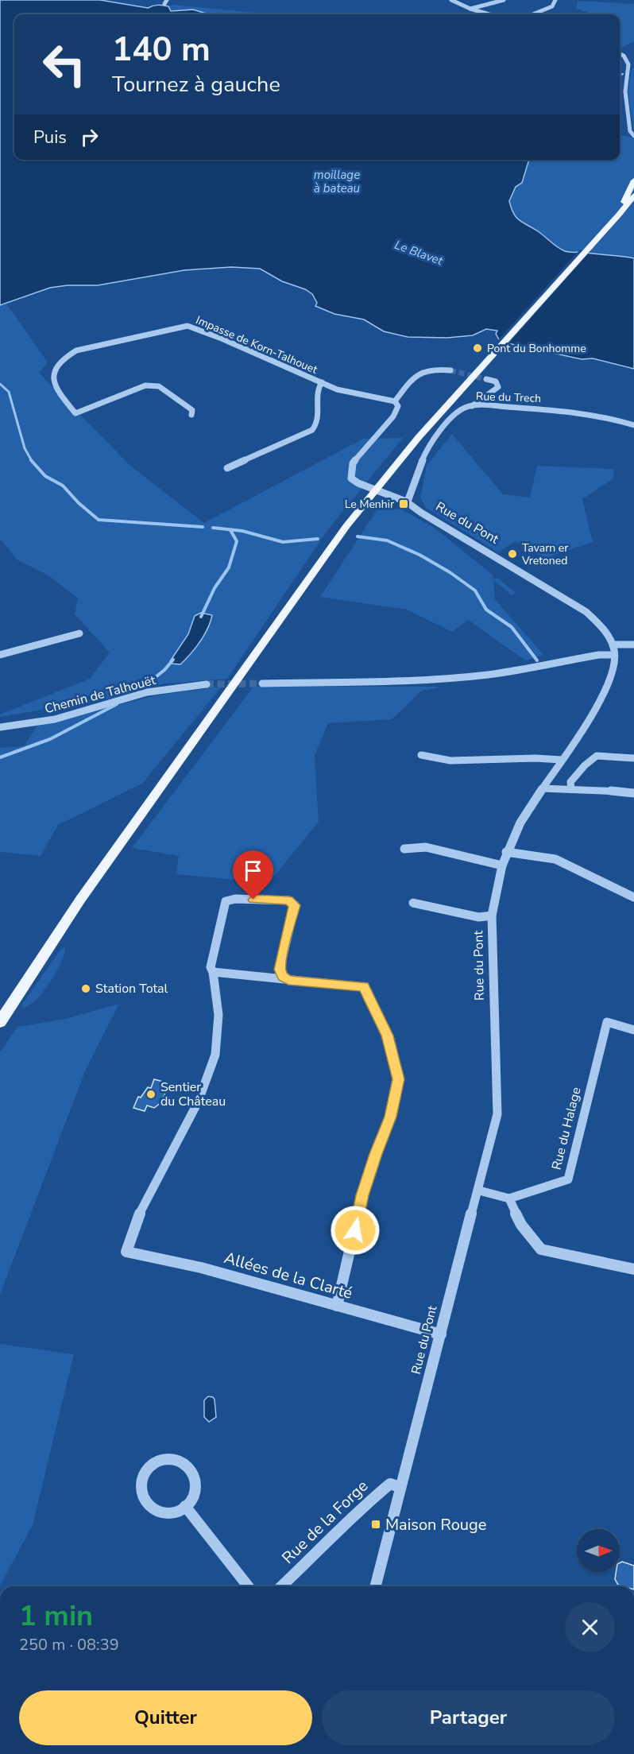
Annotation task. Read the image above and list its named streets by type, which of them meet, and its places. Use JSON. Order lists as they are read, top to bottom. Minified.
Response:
{"streets":{"street":["Impasse de Korn-Talhouet","Rue du Trech","Rue du Pont","Chemin de Talhouët","Rue du Halage","Allées de la Clarté","Rue de la Forge"]},"crossings":[["Impasse de Korn-Talhouet","Rue du Pont"],["Rue du Trech","Rue du Pont"],["Rue du Pont","Allées de la Clarté"],["Rue du Pont","Rue de la Forge"]],"water":["moillage à bateau","Le Blavet"],"places":{"other":["Pont du Bonhomme","Tavarn er Vretoned","Station Total","Sentier du Château"],"transit":["Le Menhir","Maison Rouge"]},"north":"right","page":{"turn":["140 m","Tournez à gauche"],"then":"Puis","heading":["1 min","250 m · 08:39"],"buttons":["Quitter","Partager"]}}
